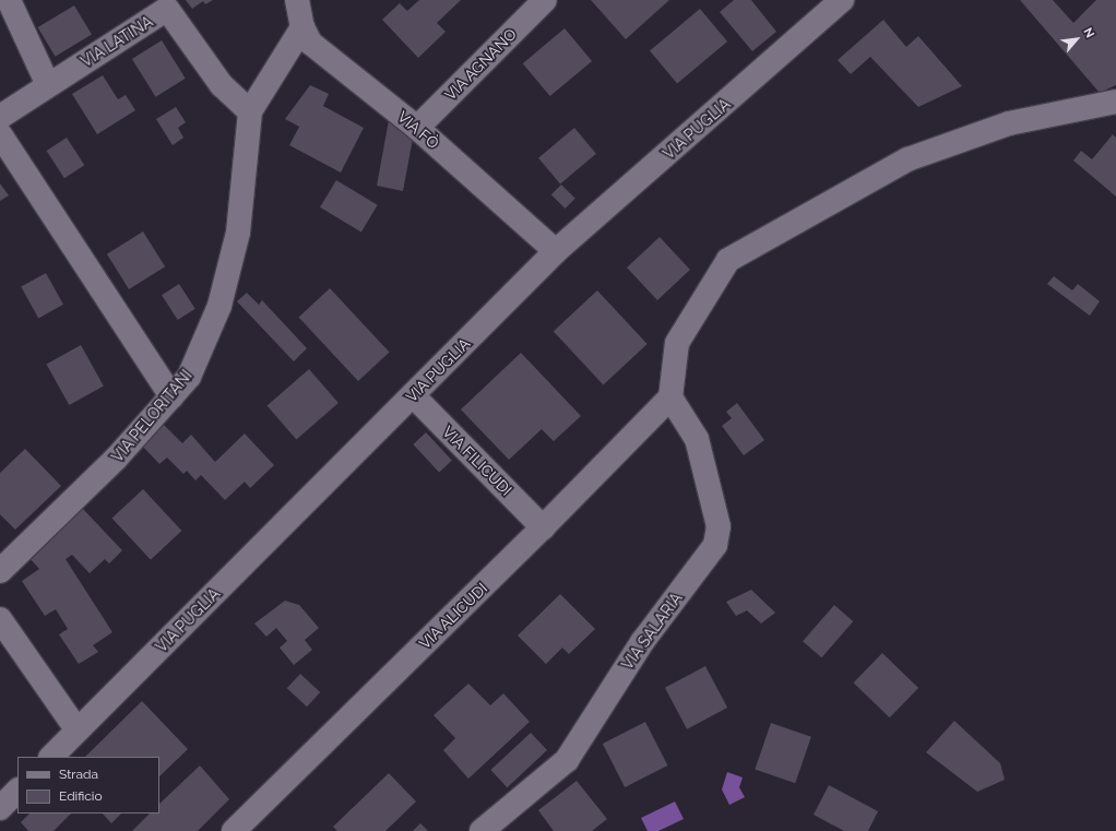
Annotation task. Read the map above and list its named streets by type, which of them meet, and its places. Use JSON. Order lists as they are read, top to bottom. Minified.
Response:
{"streets":{"street":["VIA LATINA","VIA AGNANO","VIA PUGLIA","VIA FÒ","VIA PELORITANI","VIA FILICUDI","VIA ALICUDI","VIA SALARIA"]},"crossings":[["VIA LATINA","VIA PELORITANI"],["VIA AGNANO","VIA FÒ"],["VIA PUGLIA","VIA FÒ"],["VIA PUGLIA","VIA FILICUDI"],["VIA FÒ","VIA PELORITANI"],["VIA FILICUDI","VIA ALICUDI"],["VIA ALICUDI","VIA SALARIA"]],"legend":["Strada","Edificio"],"north":"top right"}
